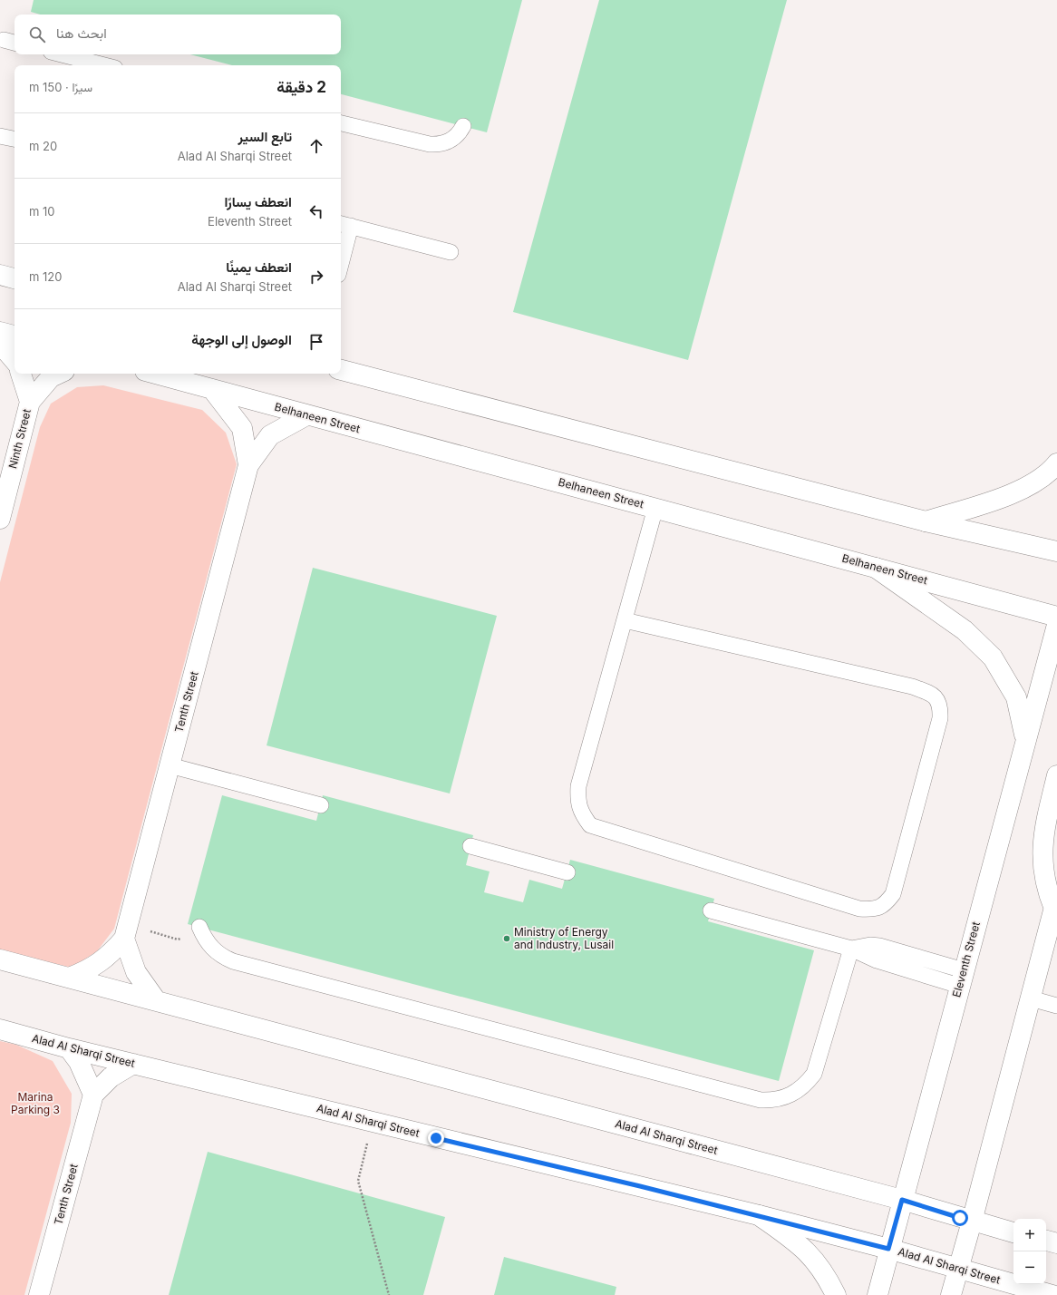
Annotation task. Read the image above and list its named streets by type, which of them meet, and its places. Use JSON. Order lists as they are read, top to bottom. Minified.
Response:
{"streets":{"street":["Belhaneen Street","Ninth Street","Tenth Street","Eleventh Street","Alad Al Sharqi Street"]},"crossings":[["Belhaneen Street","Tenth Street"],["Tenth Street","Alad Al Sharqi Street"],["Eleventh Street","Alad Al Sharqi Street"]],"parks":["Marina Parking 3"],"places":["Ministry of Energy and Industry, Lusail"],"page":{"search":"ابحث هنا","heading":["2 دقيقة","سيرًا · 150 m"],"list":[["تابع السير","Alad Al Sharqi Street","20 m"],["انعطف يسارًا","Eleventh Street","10 m"],["انعطف يمينًا","Alad Al Sharqi Street","120 m"],"الوصول إلى الوجهة"],"map_buttons":["+","−"]}}
